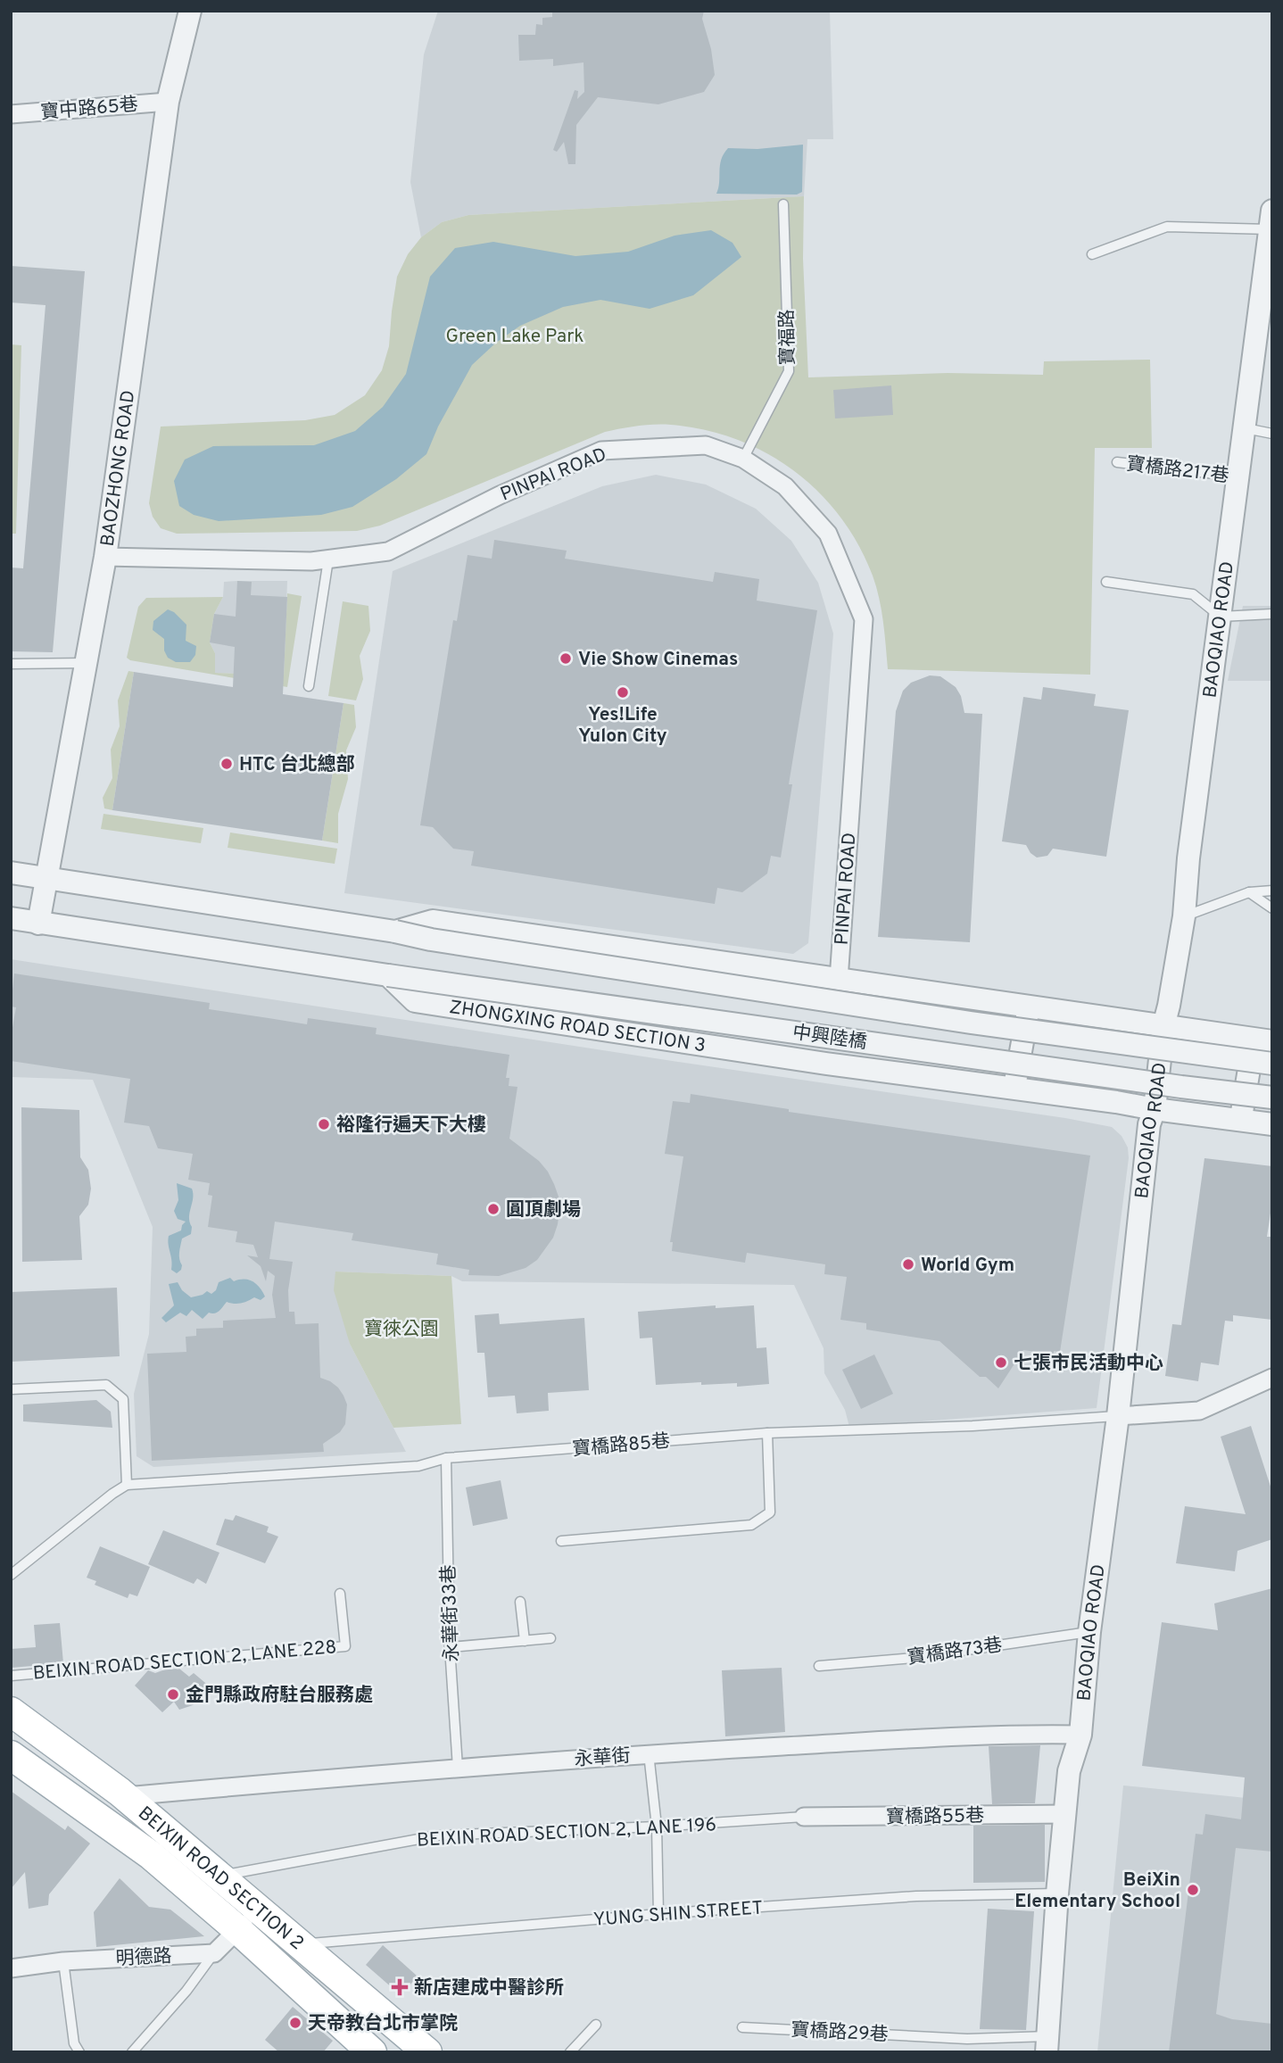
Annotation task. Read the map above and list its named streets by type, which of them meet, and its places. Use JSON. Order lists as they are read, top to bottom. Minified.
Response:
{"streets":{"main road":["BEIXIN ROAD SECTION 2"],"street":["寶中路65巷","BAOZHONG ROAD","PINPAI ROAD","BAOQIAO ROAD","ZHONGXING ROAD SECTION 3","中興陸橋","永華街","寶橋路55巷","明德路"],"lane":["寶福路","寶橋路217巷","寶橋路85巷","永華街33巷","寶橋路73巷","BEIXIN ROAD SECTION 2, LANE 228","BEIXIN ROAD SECTION 2, LANE 196","YUNG SHIN STREET","寶橋路29巷"]},"crossings":[["寶中路65巷","BAOZHONG ROAD"],["寶福路","PINPAI ROAD"],["BAOZHONG ROAD","PINPAI ROAD"],["寶橋路217巷","BAOQIAO ROAD"],["BAOQIAO ROAD","ZHONGXING ROAD SECTION 3"],["BAOQIAO ROAD","寶橋路85巷"],["BAOQIAO ROAD","寶橋路73巷"],["BAOQIAO ROAD","永華街"],["BAOQIAO ROAD","寶橋路55巷"],["BAOQIAO ROAD","YUNG SHIN STREET"],["BAOQIAO ROAD","寶橋路29巷"],["ZHONGXING ROAD SECTION 3","中興陸橋"],["寶橋路85巷","永華街33巷"],["永華街33巷","永華街"],["永華街","BEIXIN ROAD SECTION 2"],["寶橋路55巷","BEIXIN ROAD SECTION 2, LANE 196"],["BEIXIN ROAD SECTION 2, LANE 196","BEIXIN ROAD SECTION 2"],["BEIXIN ROAD SECTION 2","YUNG SHIN STREET"]],"parks":["Green Lake Park","寶徠公園"],"places":{"other":["Vie Show Cinemas","Yes!Life Yulon City","HTC 台北總部","裕隆行遍天下大樓","圓頂劇場","World Gym","七張市民活動中心","金門縣政府駐台服務處","BeiXin Elementary School","天帝教台北市掌院"],"health":["新店建成中醫診所"]}}
